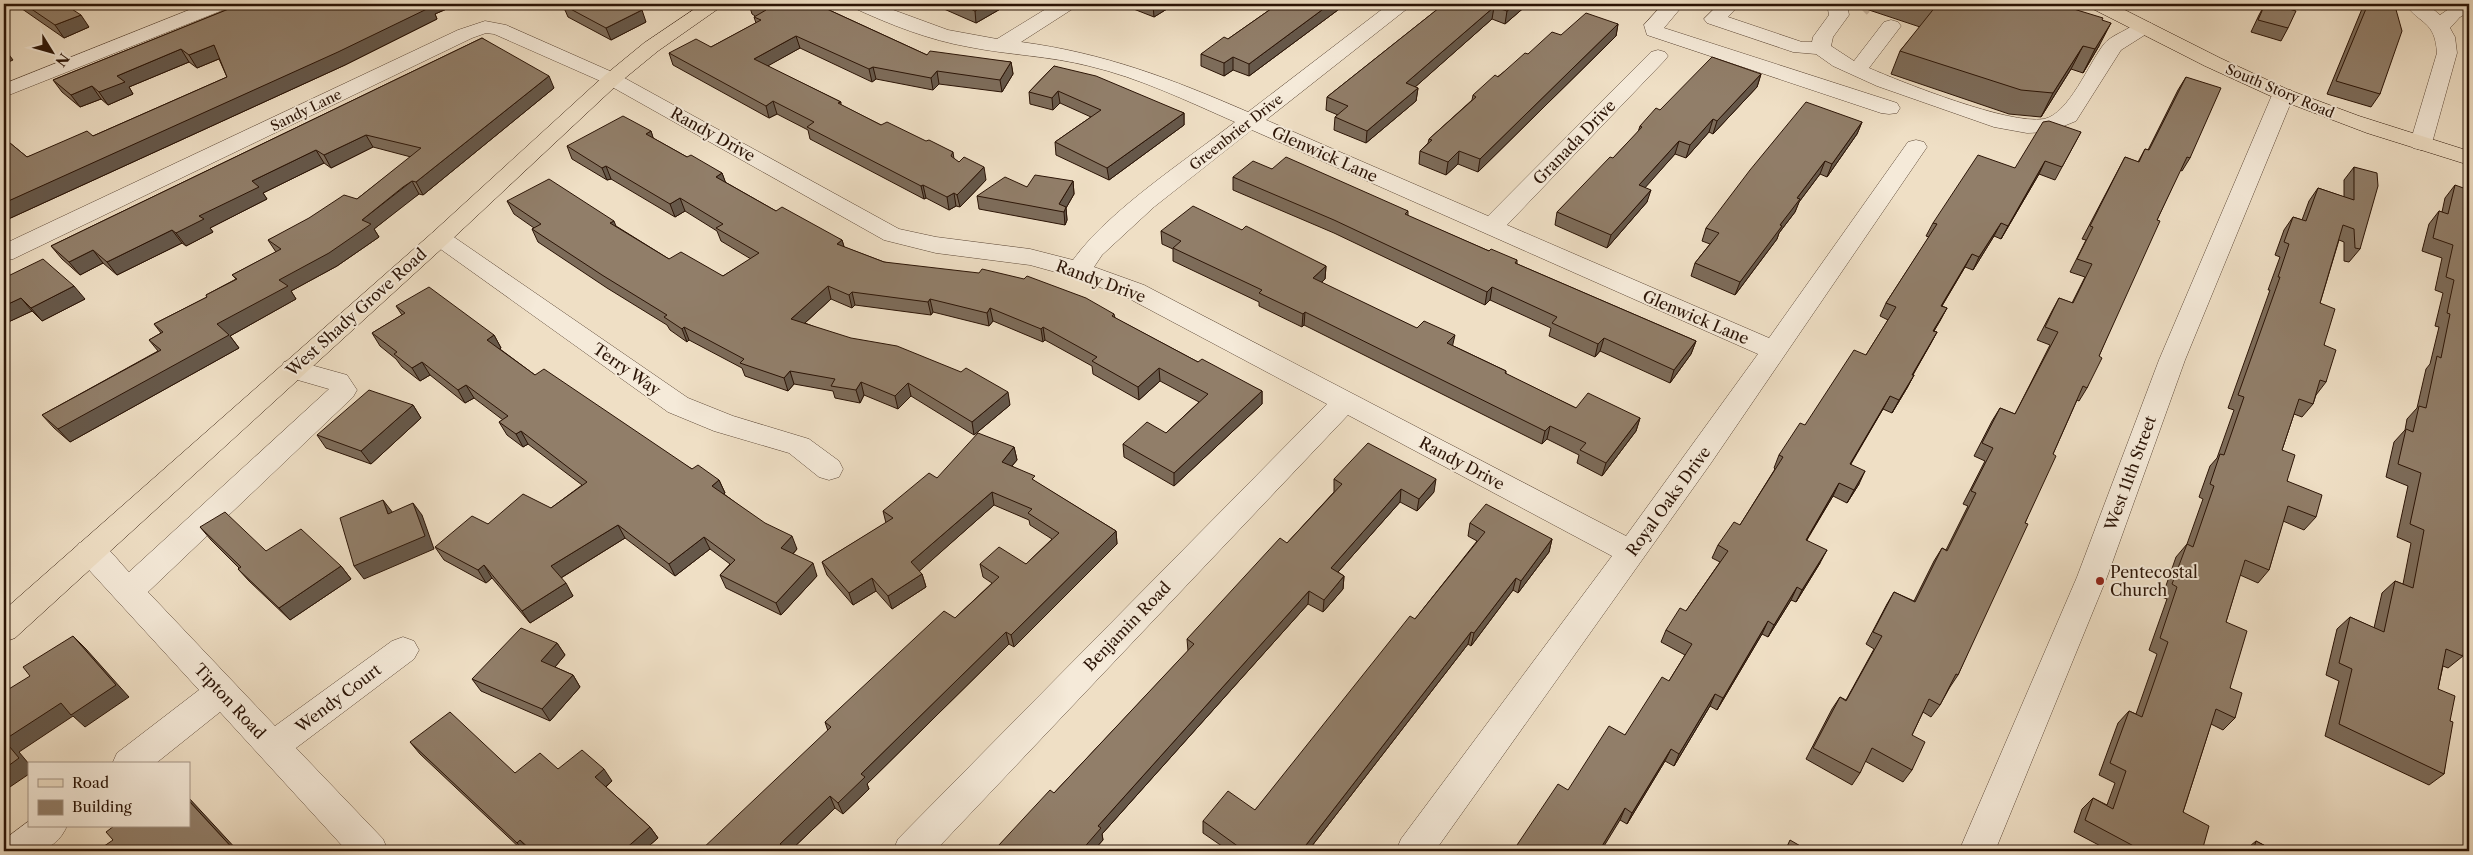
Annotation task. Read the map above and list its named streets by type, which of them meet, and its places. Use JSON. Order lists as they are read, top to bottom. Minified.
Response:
{"streets":{"main road":["South Story Road","West Shady Grove Road"],"street":["Sandy Lane","Greenbrier Drive","Randy Drive","Granada Drive","Glenwick Lane","Terry Way","West 11th Street","Royal Oaks Drive","Benjamin Road","Wendy Court","Tipton Road"]},"crossings":[["South Story Road","West 11th Street"],["Sandy Lane","Randy Drive"],["Sandy Lane","West Shady Grove Road"],["Greenbrier Drive","Randy Drive"],["Greenbrier Drive","Glenwick Lane"],["Randy Drive","West Shady Grove Road"],["Randy Drive","Royal Oaks Drive"],["Randy Drive","Benjamin Road"],["Granada Drive","Glenwick Lane"],["Glenwick Lane","Royal Oaks Drive"],["West Shady Grove Road","Terry Way"],["West Shady Grove Road","Tipton Road"],["Wendy Court","Tipton Road"]],"places":["Pentecostal Church"],"legend":["Road","Building"],"north":"bottom right"}
